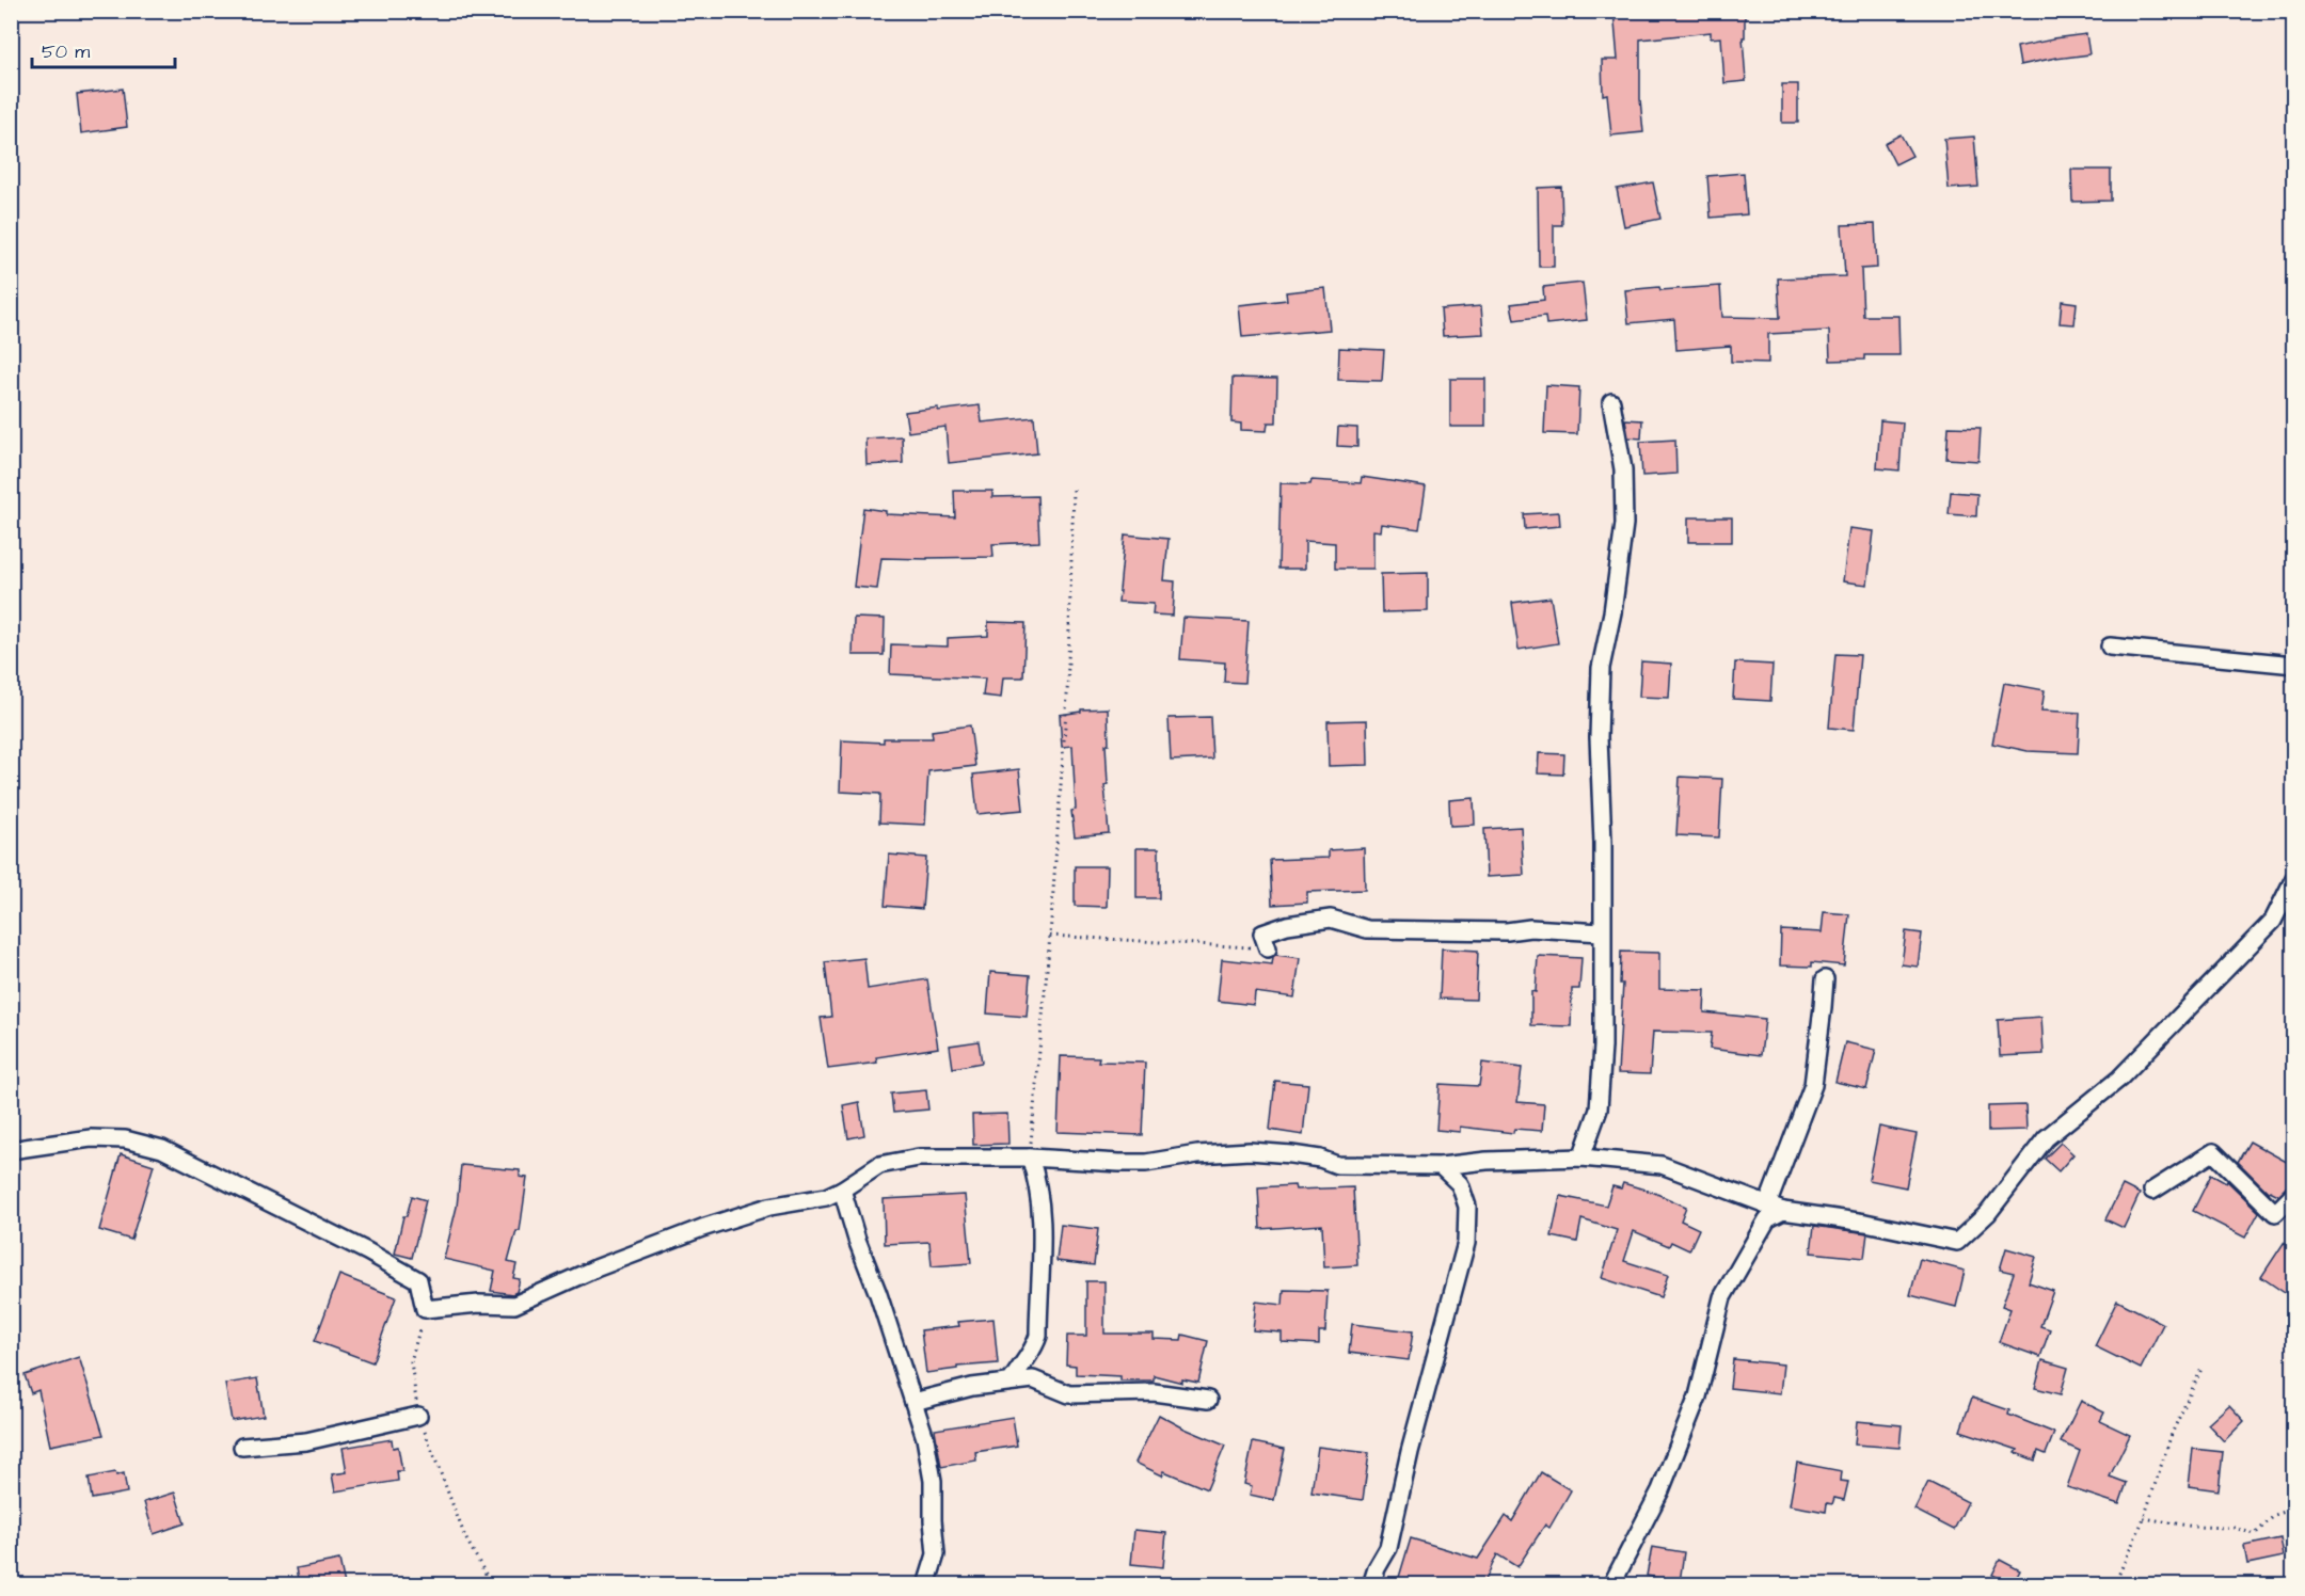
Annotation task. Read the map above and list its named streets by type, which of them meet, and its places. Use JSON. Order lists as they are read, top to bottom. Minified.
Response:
{"scale_bar":"50 m"}
